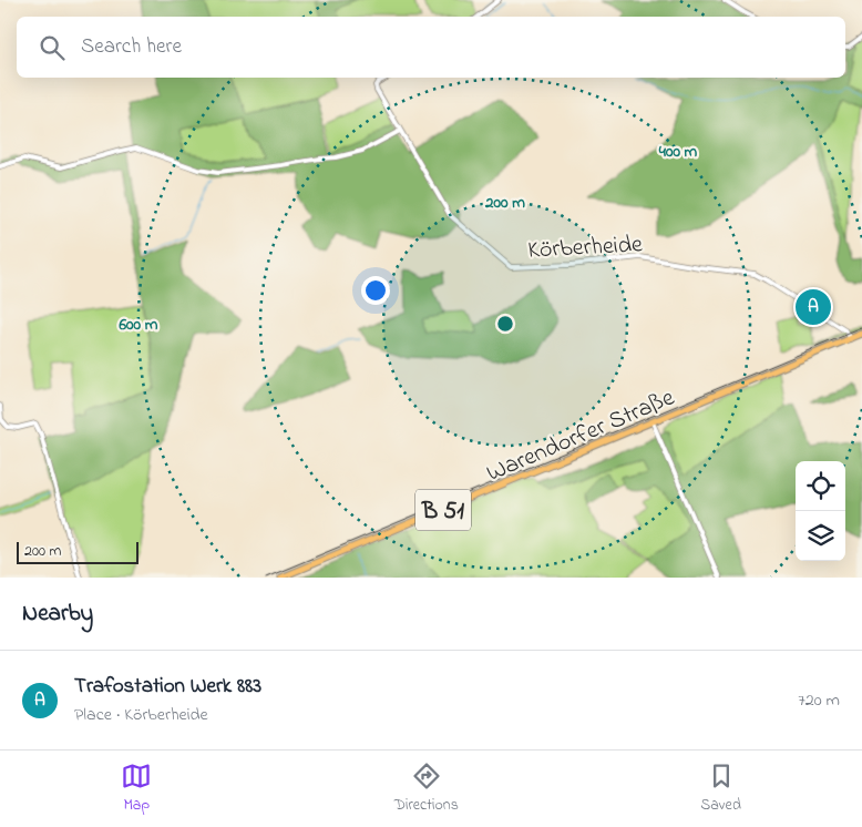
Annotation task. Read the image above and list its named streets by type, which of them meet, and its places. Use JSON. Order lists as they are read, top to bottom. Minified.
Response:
{"streets":{"main road":["Warendorfer Straße","B 51"],"street":["Körberheide"]},"crossings":[["Körberheide","Warendorfer Straße"]],"scale_bar":"200 m","page":{"search":"Search here","pins":"A","scale":"200 m","heading":"Nearby","list":[{"mark":"A","name":"Trafostation Werk 883","note":"Place · Körberheide","value":"720 m"}],"nav":["Map","Directions","Saved"]},"rings":["400 m","200 m","600 m"]}
